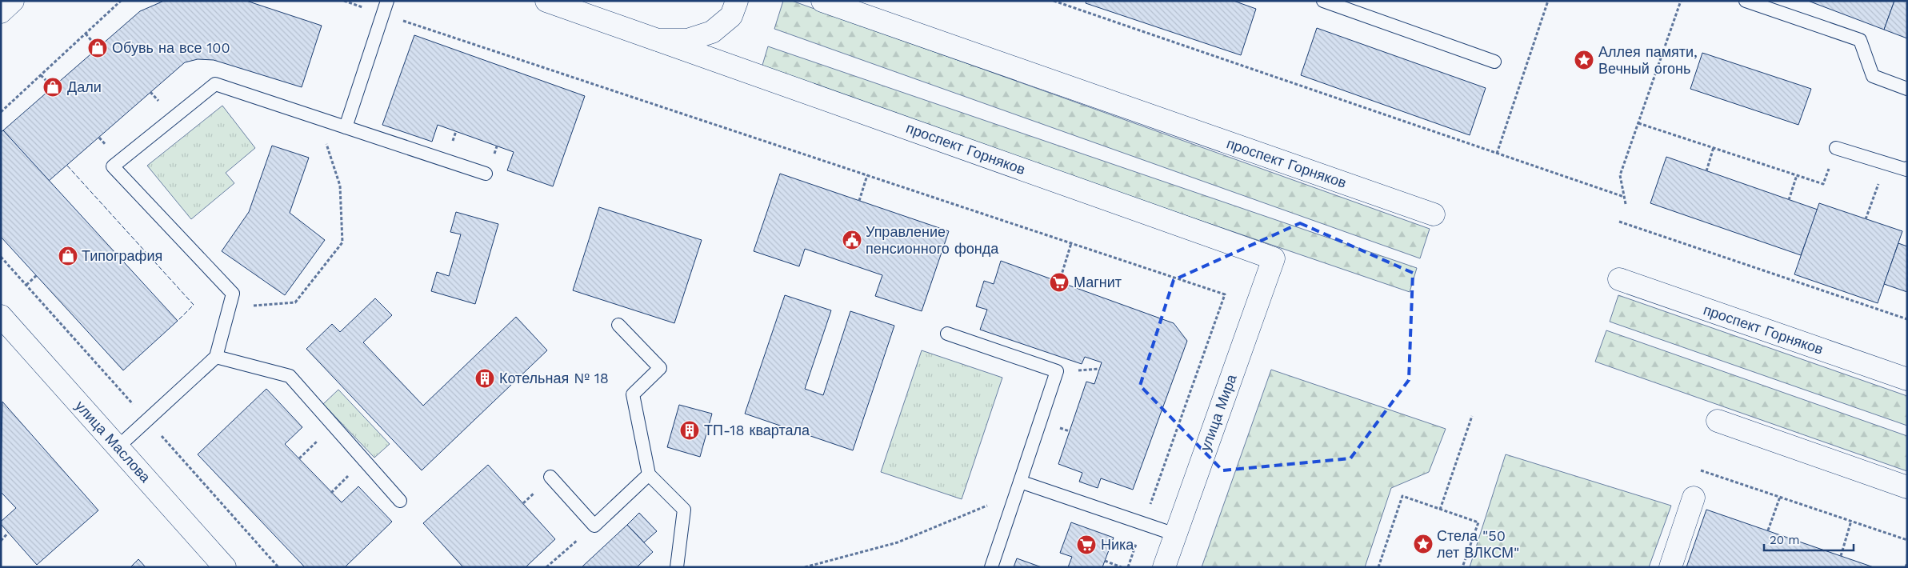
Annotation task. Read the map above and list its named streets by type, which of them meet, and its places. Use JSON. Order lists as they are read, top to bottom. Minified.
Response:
{"streets":{"street":["проспект Горняков","улица Мира","улица Маслова"]},"crossings":[["проспект Горняков","улица Мира"]],"places":{"shop":["Обувь на все 100","Дали","Типография"],"place":["Аллея памяти, Вечный огонь","Стела \"50 лет ВЛКСМ\""],"public building":["Управление пенсионного фонда"],"supermarket":["Магнит","Ника"],"building":["Котельная № 18","ТП-18 квартала"]},"scale_bar":"20 m"}
